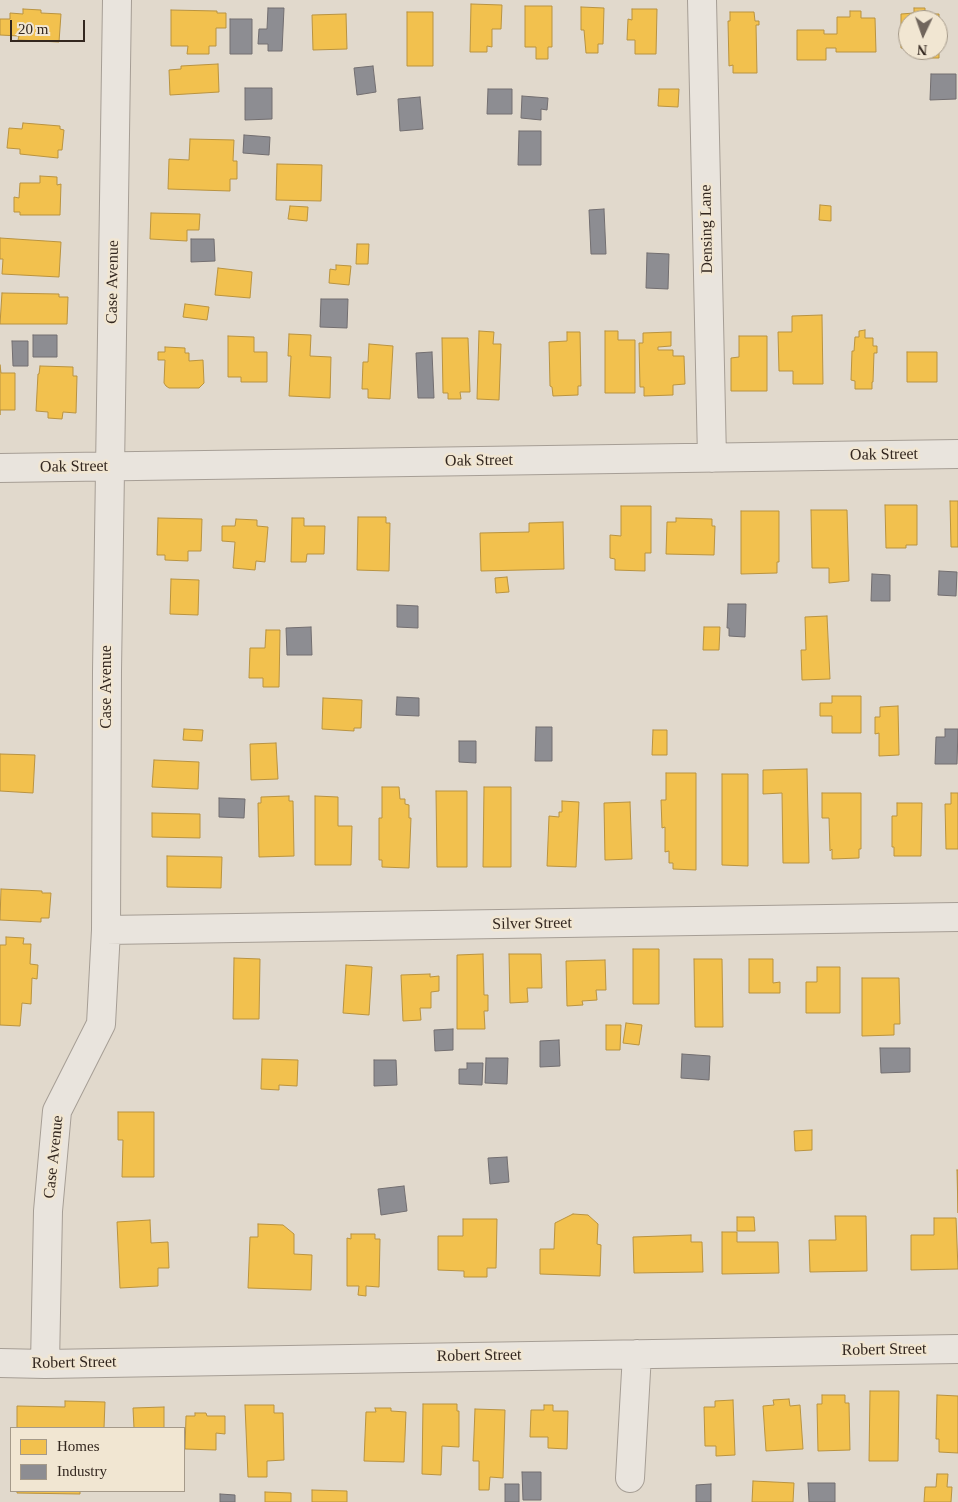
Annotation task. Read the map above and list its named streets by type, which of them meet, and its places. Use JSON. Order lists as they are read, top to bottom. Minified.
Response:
{"streets":{"street":["Densing Lane","Case Avenue","Oak Street","Silver Street","Robert Street"]},"crossings":[["Densing Lane","Oak Street"],["Case Avenue","Oak Street"],["Case Avenue","Silver Street"],["Case Avenue","Robert Street"]],"legend":["Homes","Industry"],"scale_bar":"20 m","north":"bottom"}
